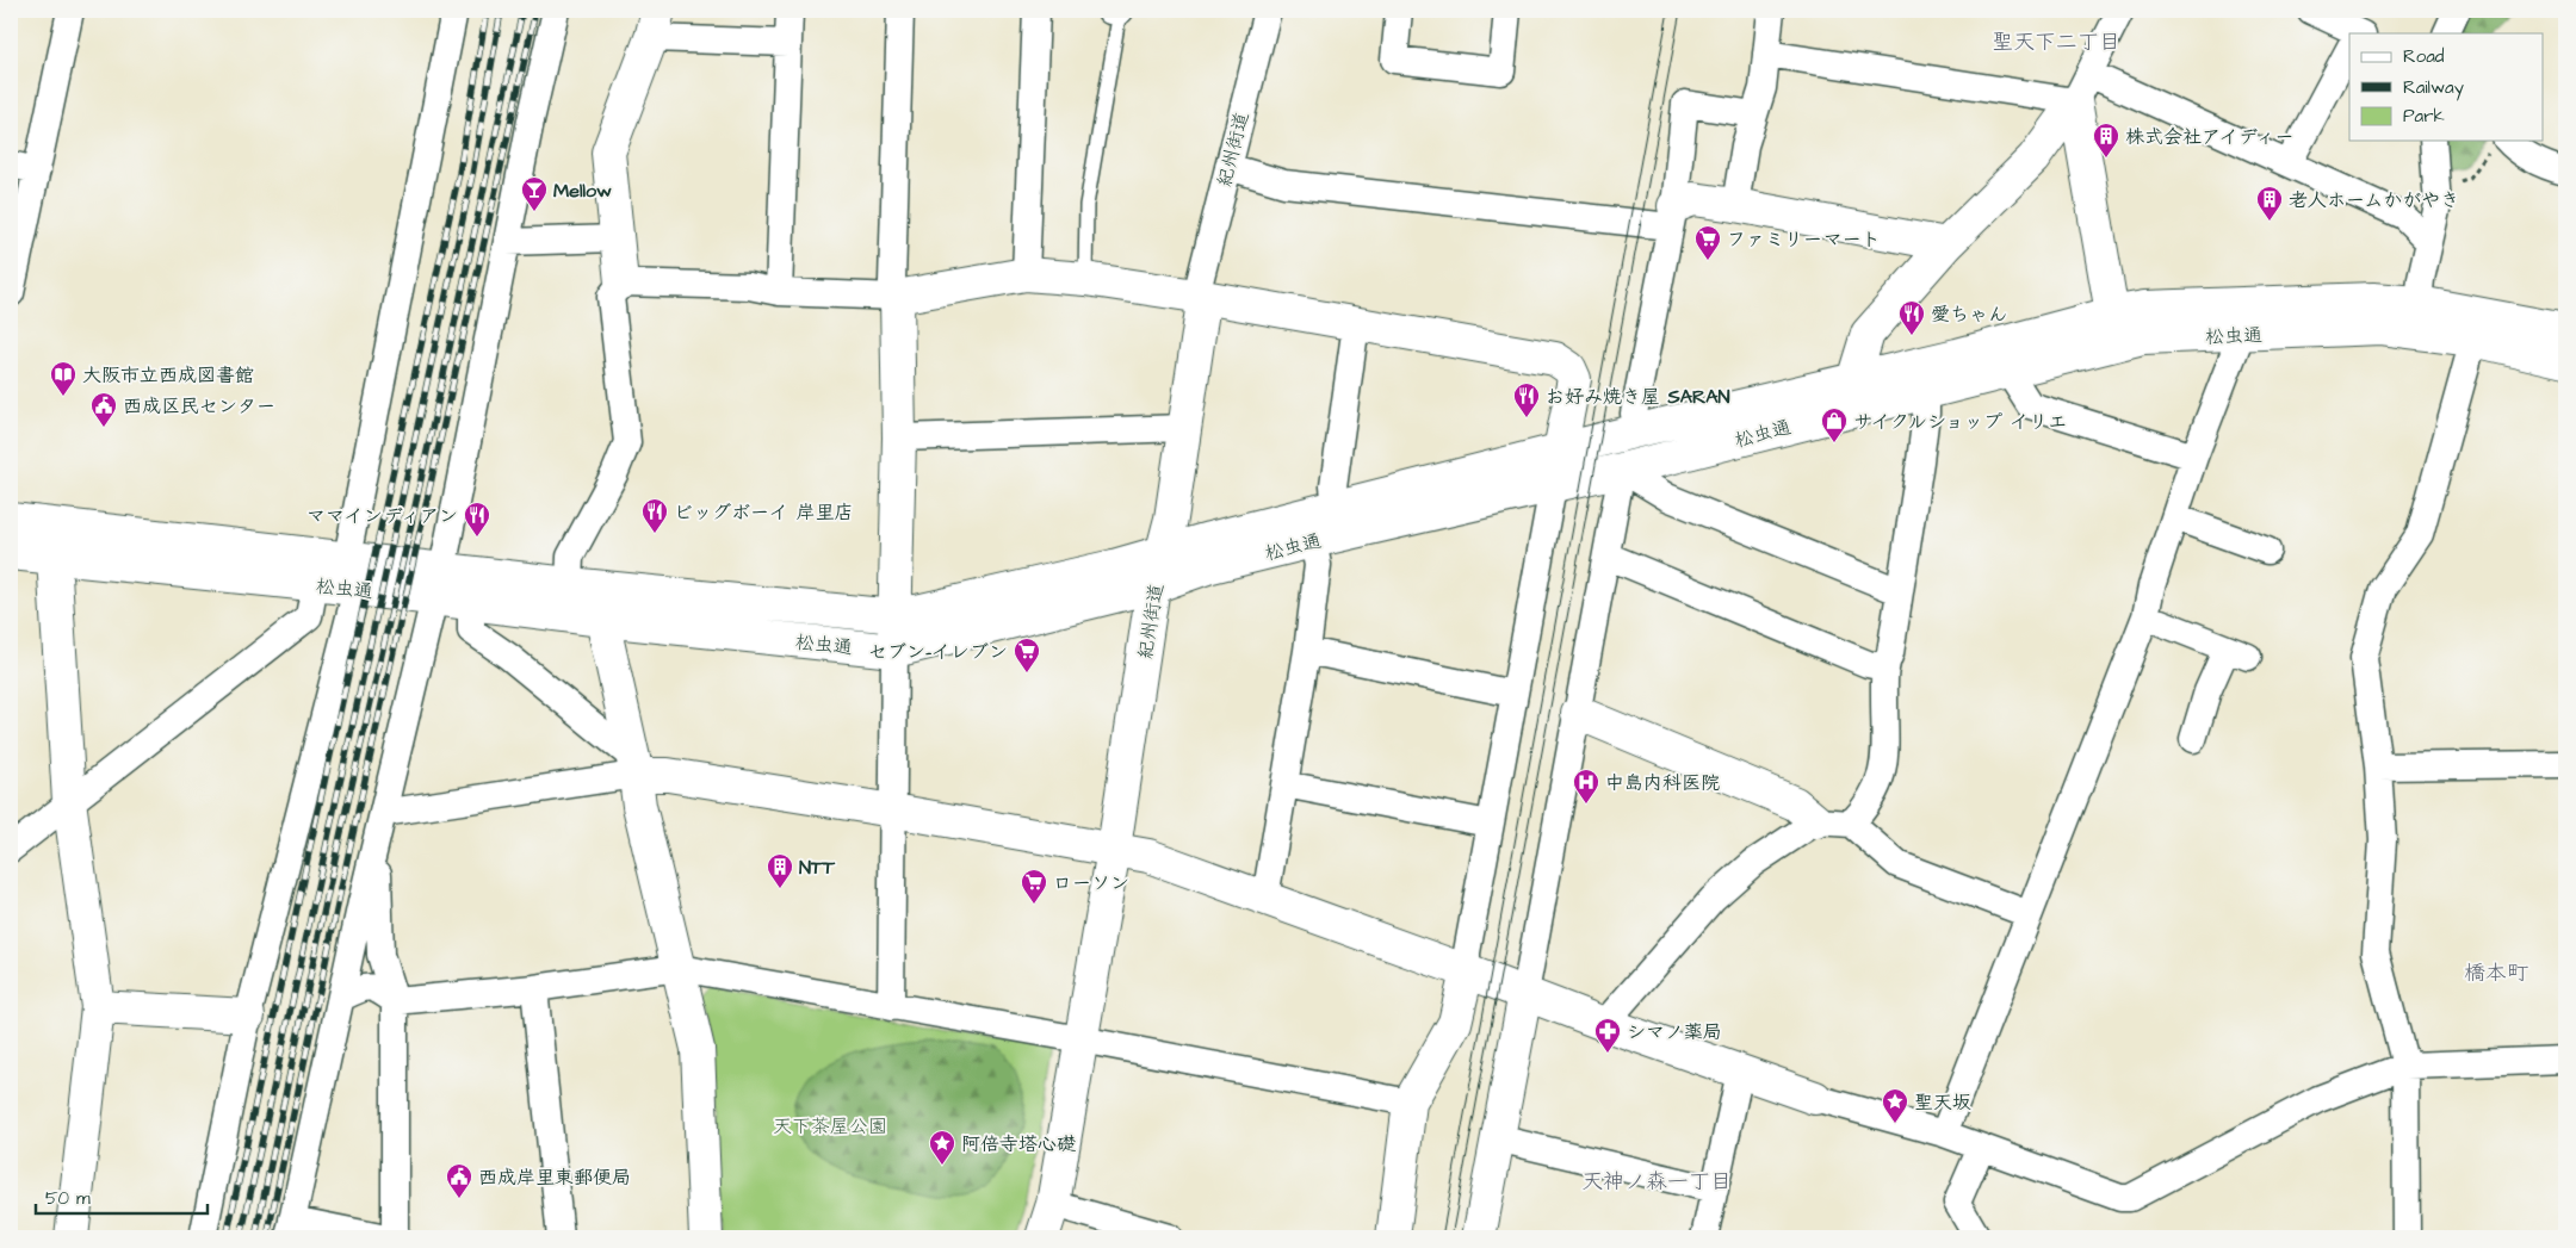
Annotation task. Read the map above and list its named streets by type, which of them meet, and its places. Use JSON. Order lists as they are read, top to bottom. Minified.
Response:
{"streets":{"street":["紀州街道","松虫通"]},"crossings":[["紀州街道","松虫通"]],"districts":["聖天下二丁目","橋本町","天神ノ森一丁目"],"parks":["天下茶屋公園"],"places":{"building":["株式会社アイディー","老人ホームかがやき","NTT"],"bar":["Mellow"],"supermarket":["ファミリーマート","セブン-イレブン","ローソン"],"restaurant":["愛ちゃん","お好み焼き屋 SARAN","ビッグボーイ 岸里店","ママインディアン"],"library":["大阪市立西成図書館"],"public building":["西成区民センター","西成岸里東郵便局"],"shop":["サイクルショップ イリエ"],"hospital":["中島内科医院"],"pharmacy":["シマノ薬局"],"place":["聖天坂","阿倍寺塔心礎"]},"legend":["Road","Railway","Park"],"scale_bar":"50 m"}
